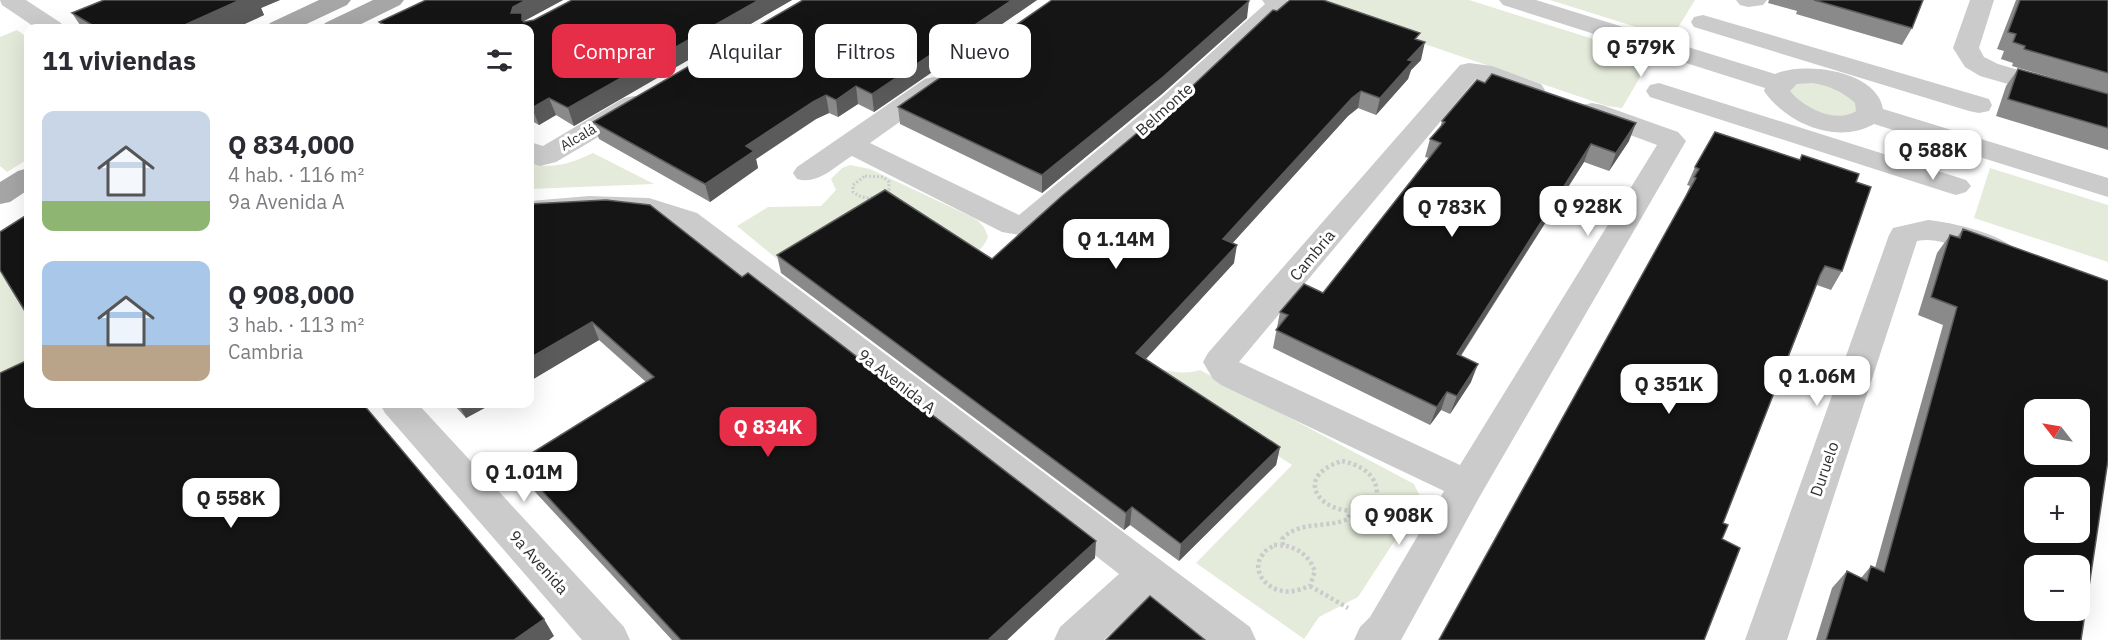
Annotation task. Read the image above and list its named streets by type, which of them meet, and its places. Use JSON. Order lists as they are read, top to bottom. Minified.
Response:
{"streets":{"street":["Belmonte","Alcalá","Cambria","9a Avenida A","Duruelo","9a Avenida"]},"north":"top left","page":{"chip":["Comprar","Alquilar","Filtros","Nuevo"],"heading":"11 viviendas","price":["Q 579K","Q 588K","Q 928K","Q 783K","Q 1.14M","Q 1.06M","Q 351K","Q 834K","Q 1.01M","Q 558K","Q 908K"],"list":[{"name":"Q 834,000","note":"4 hab. · 116 m² · 9a Avenida A"},{"name":"Q 908,000","note":"3 hab. · 113 m² · Cambria"}],"map_buttons":["+","−"]}}
